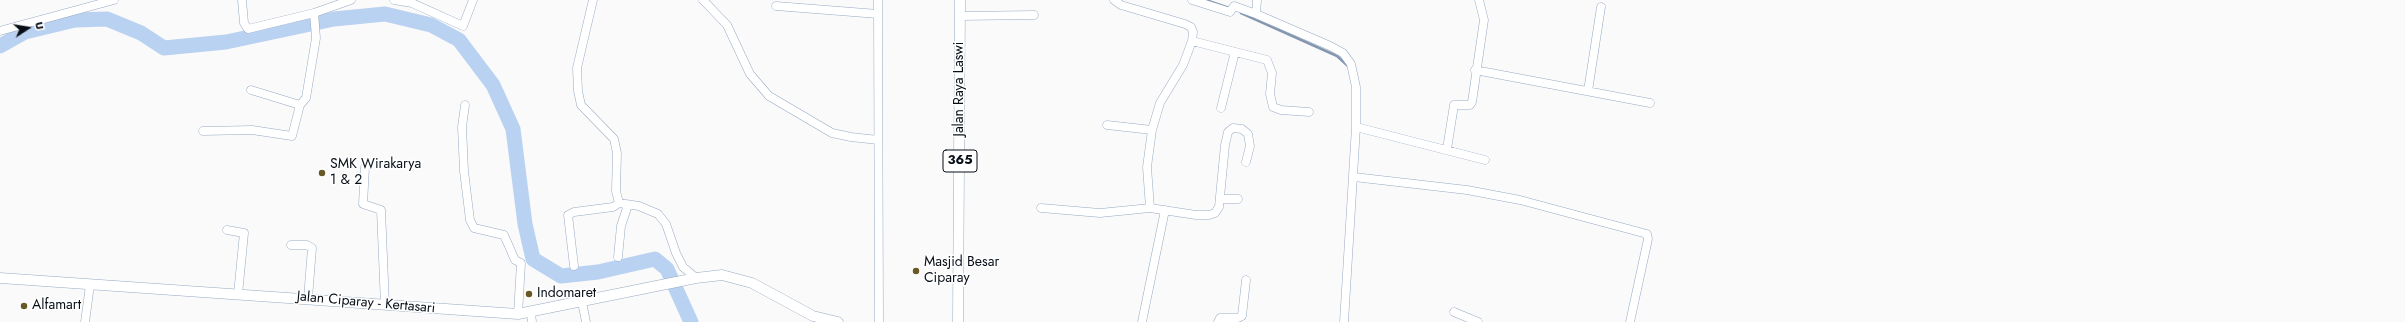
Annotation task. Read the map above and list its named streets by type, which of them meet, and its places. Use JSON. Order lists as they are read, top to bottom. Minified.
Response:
{"streets":{"main road":["Jalan Raya Laswi","365","Jalan Ciparay - Kertasari"]},"places":["SMK Wirakarya 1 & 2","Masjid Besar Ciparay","Indomaret","Alfamart"],"north":"right"}
